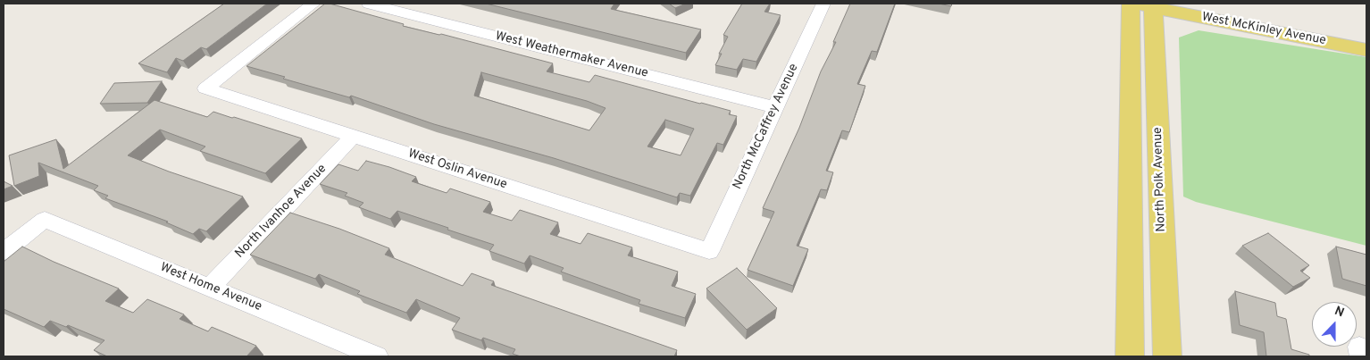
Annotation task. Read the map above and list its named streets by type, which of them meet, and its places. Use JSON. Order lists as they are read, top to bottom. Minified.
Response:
{"streets":{"main road":["West McKinley Avenue","North Polk Avenue"],"street":["West Weathermaker Avenue","North McCaffrey Avenue","West Oslin Avenue","North Ivanhoe Avenue","West Home Avenue"]},"crossings":[["West McKinley Avenue","North Polk Avenue"],["West Weathermaker Avenue","North McCaffrey Avenue"],["North McCaffrey Avenue","West Oslin Avenue"],["West Oslin Avenue","North Ivanhoe Avenue"],["North Ivanhoe Avenue","West Home Avenue"]],"north":"top"}
